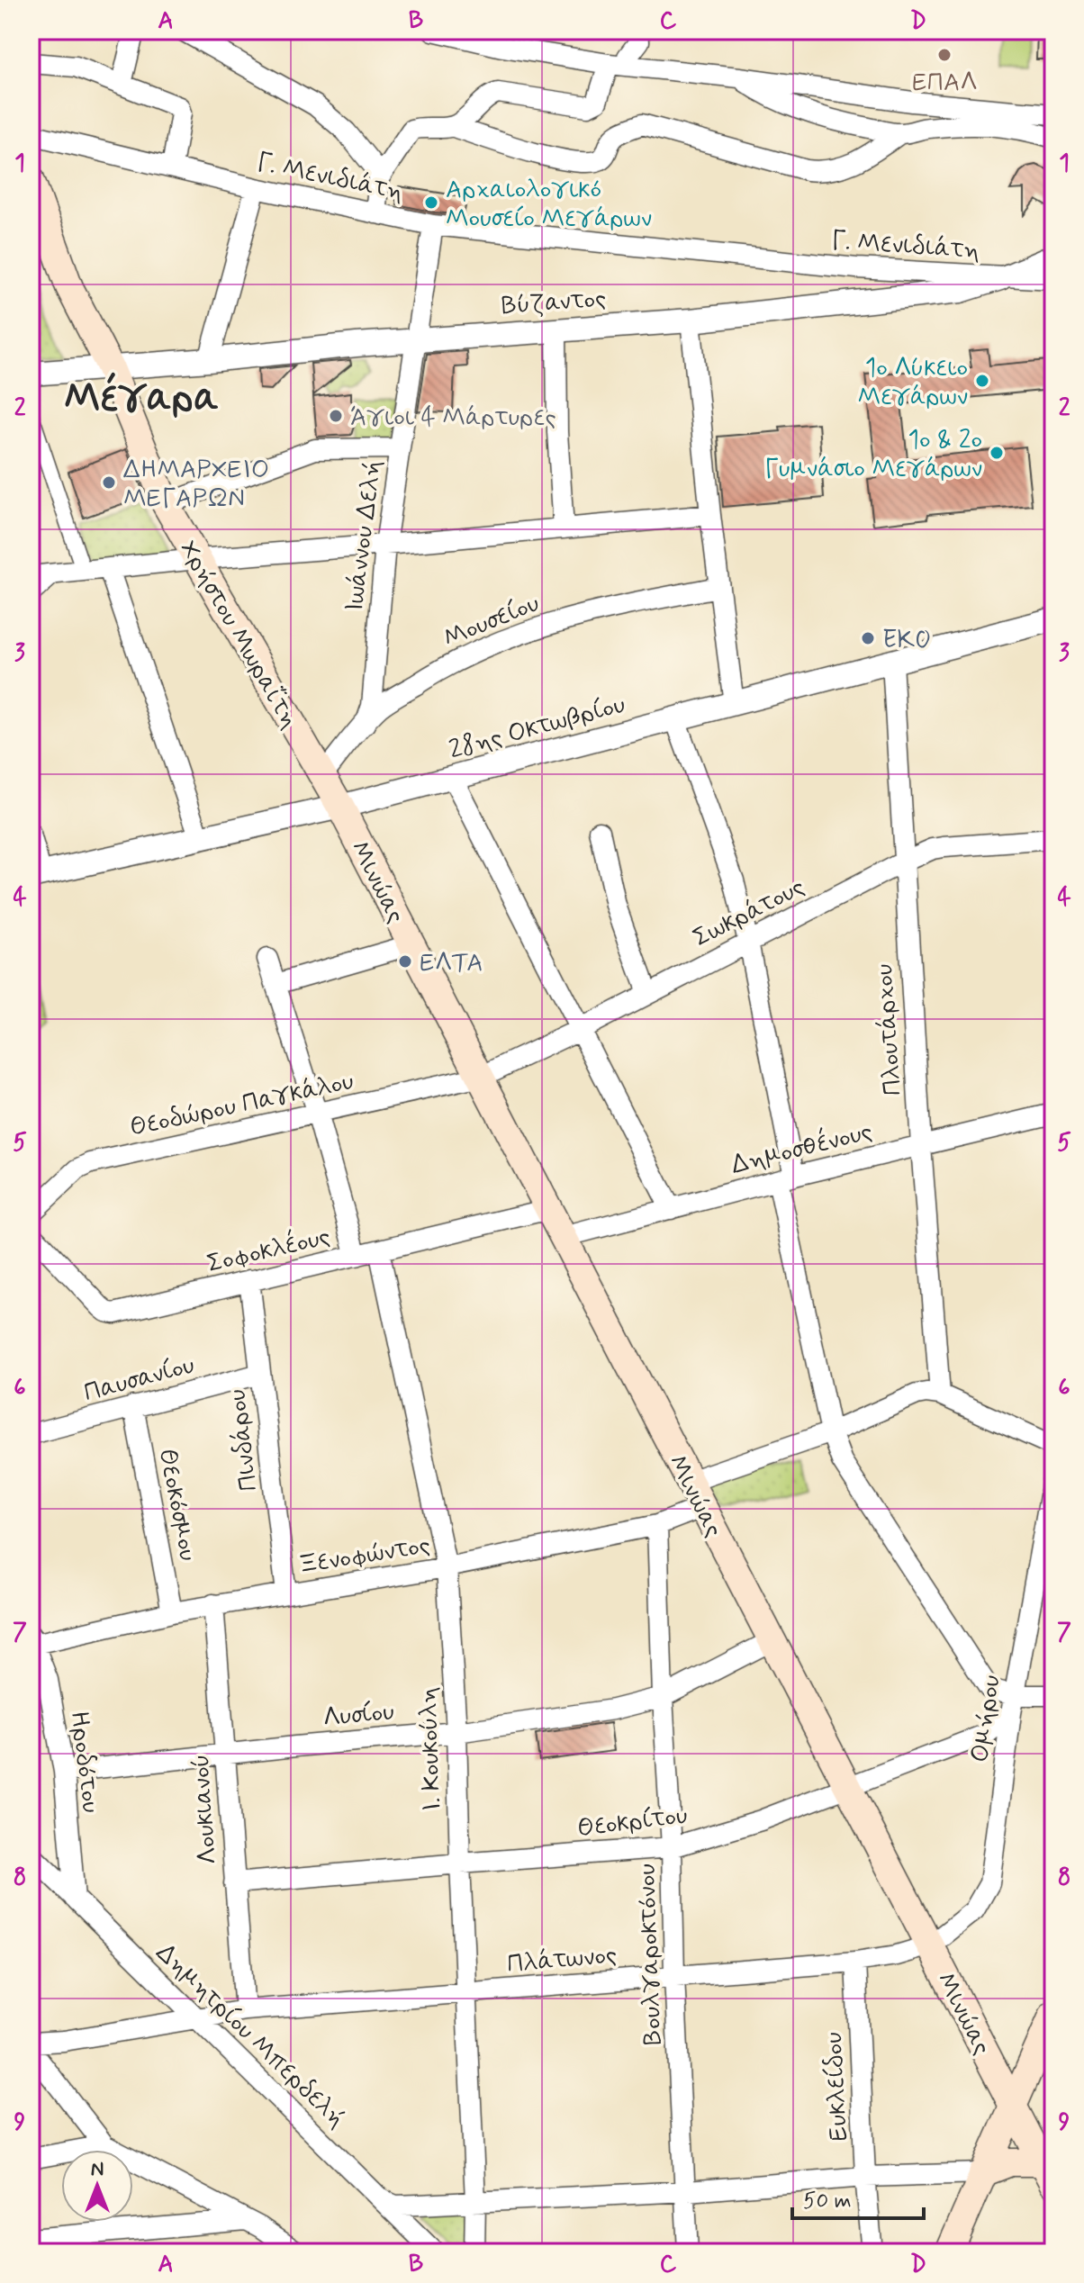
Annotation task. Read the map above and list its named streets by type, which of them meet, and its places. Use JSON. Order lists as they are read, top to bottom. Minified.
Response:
{"streets":{"main road":["Χρήστου Μωραΐτη","Μινώας"],"street":["Γ. Μενιδιάτη","Βύζαντος","Ιωάννου Δελή","Μουσείου","28ης Οκτωβρίου","Σωκράτους","Πλουτάρχου","Θεοδώρου Παγκάλου","Δημοσθένους","Σοφοκλέους","Παυσανίου","Πινδάρου","Θεοκόσμου","Ξενοφώντος","Λυσίου","Ομήρου","Ι. Κουκούλη","Ηροδότου","Λουκιανού","Θεοκρίτου","Βουλγαροκτόνου","Πλάτωνος","Δημητρίου Μπερδελή","Ευκλείδου"]},"crossings":[["Γ. Μενιδιάτη","Βύζαντος"],["Γ. Μενιδιάτη","Ιωάννου Δελή"],["Βύζαντος","Ιωάννου Δελή"],["Βύζαντος","Χρήστου Μωραΐτη"],["Ιωάννου Δελή","Μουσείου"],["Μουσείου","Χρήστου Μωραΐτη"],["Χρήστου Μωραΐτη","28ης Οκτωβρίου"],["Χρήστου Μωραΐτη","Μινώας"],["28ης Οκτωβρίου","Μινώας"],["28ης Οκτωβρίου","Πλουτάρχου"],["Μινώας","Σωκράτους"],["Μινώας","Θεοδώρου Παγκάλου"],["Μινώας","Δημοσθένους"],["Μινώας","Σοφοκλέους"],["Μινώας","Ξενοφώντος"],["Μινώας","Λυσίου"],["Μινώας","Ομήρου"],["Μινώας","Θεοκρίτου"],["Μινώας","Πλάτωνος"],["Σωκράτους","Πλουτάρχου"],["Σωκράτους","Θεοδώρου Παγκάλου"],["Πλουτάρχου","Δημοσθένους"],["Σοφοκλέους","Πινδάρου"],["Σοφοκλέους","Ι. Κουκούλη"],["Παυσανίου","Πινδάρου"],["Παυσανίου","Θεοκόσμου"],["Πινδάρου","Ξενοφώντος"],["Θεοκόσμου","Ξενοφώντος"],["Ξενοφώντος","Ι. Κουκούλη"],["Ξενοφώντος","Ηροδότου"],["Ξενοφώντος","Λουκιανού"],["Ξενοφώντος","Βουλγαροκτόνου"],["Λυσίου","Ι. Κουκούλη"],["Λυσίου","Ηροδότου"],["Λυσίου","Λουκιανού"],["Λυσίου","Βουλγαροκτόνου"],["Ομήρου","Θεοκρίτου"],["Ομήρου","Πλάτωνος"],["Ι. Κουκούλη","Θεοκρίτου"],["Ι. Κουκούλη","Πλάτωνος"],["Ηροδότου","Δημητρίου Μπερδελή"],["Λουκιανού","Θεοκρίτου"],["Λουκιανού","Πλάτωνος"],["Θεοκρίτου","Βουλγαροκτόνου"],["Βουλγαροκτόνου","Πλάτωνος"],["Πλάτωνος","Δημητρίου Μπερδελή"],["Πλάτωνος","Ευκλείδου"]],"districts":["Μέγαρα"],"places":["ΕΠΑΛ","Αρχαιολογικό Μουσείο Μεγάρων","1ο Λύκειο Μεγάρων","Άγιοι 4 Μάρτυρες","1ο & 2ο Γυμνάσιο Μεγάρων","ΔΗΜΑΡΧΕΙΟ ΜΕΓΑΡΩΝ","EKO","ΕΛΤΑ"],"scale_bar":"50 m","north":"top","grid":{"columns":["A","B","C","D"],"rows":["1","2","3","4","5","6","7","8","9"]}}
